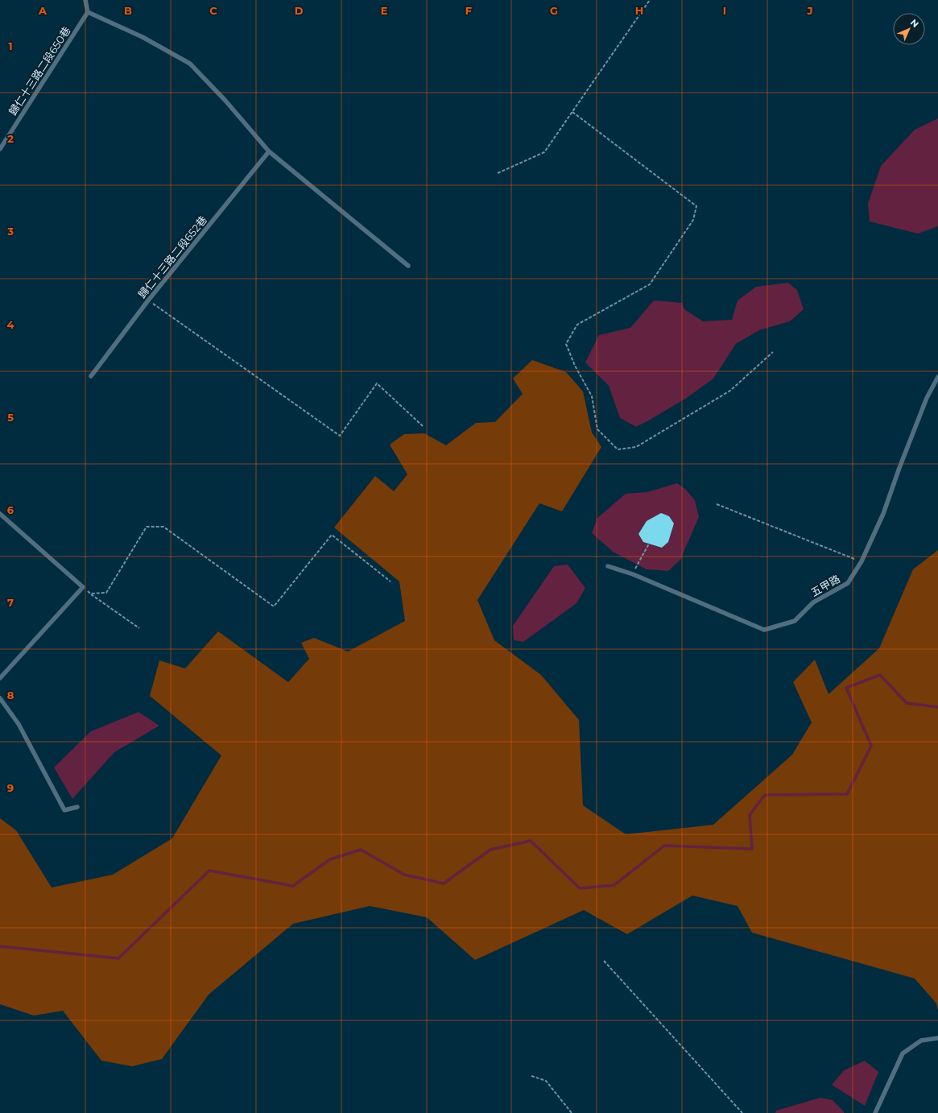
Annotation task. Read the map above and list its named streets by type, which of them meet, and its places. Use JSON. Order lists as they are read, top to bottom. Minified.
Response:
{"streets":{"lane":["歸仁十三路二段650巷","歸仁十三路二段652巷","五甲路"]},"north":"top right","grid":{"columns":["A","B","C","D","E","F","G","H","I","J"],"rows":["1","2","3","4","5","6","7","8","9"]}}
